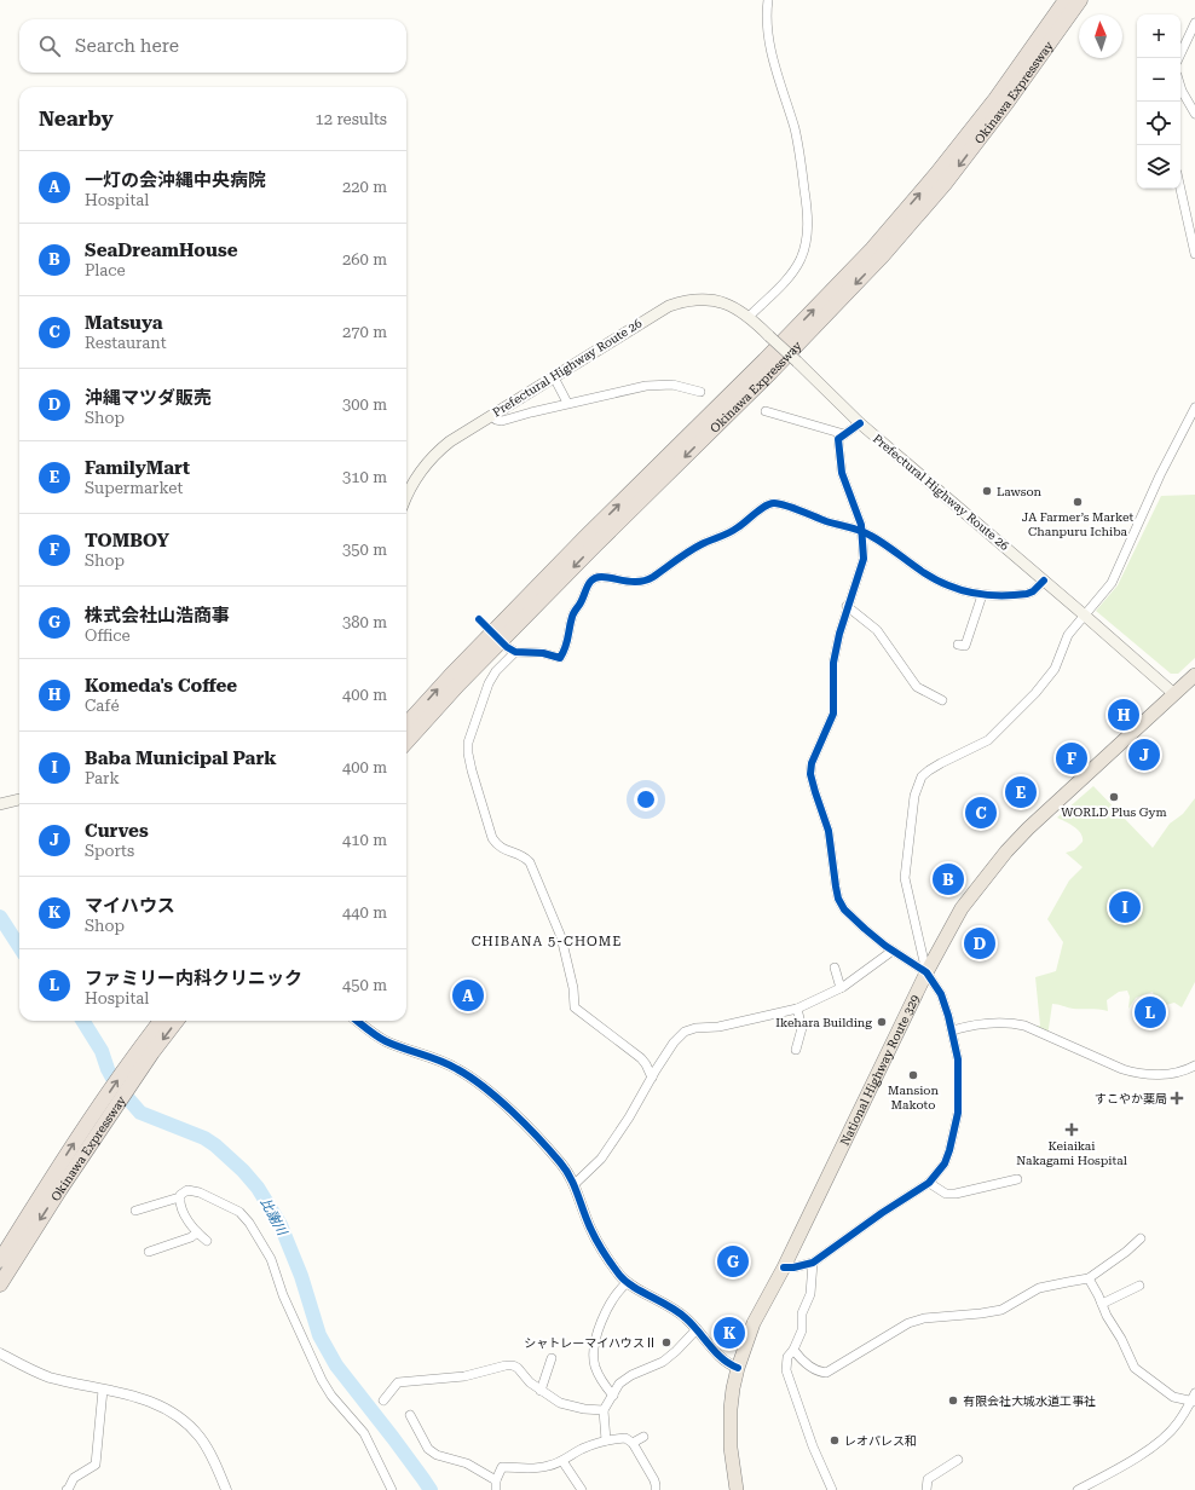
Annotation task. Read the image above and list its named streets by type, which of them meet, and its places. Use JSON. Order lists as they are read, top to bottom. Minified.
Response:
{"streets":{"highway":["Okinawa Expressway","National Highway Route 329"],"main road":["Prefectural Highway Route 26"]},"crossings":[["Prefectural Highway Route 26","National Highway Route 329"]],"districts":["CHIBANA 5-CHOME"],"water":["比謝川"],"places":{"other":["Lawson","JA Farmer’s Market Chanpuru Ichiba","WORLD Plus Gym","Ikehara Building","Mansion Makoto","シャトレーマイハウスⅡ","有限会社大城水道工事社","レオパレス和"],"health":["すこやか薬局","Keiaikai Nakagami Hospital"]},"north":"top","page":{"map_buttons":["+","−"],"search":"Search here","heading":["Nearby","12 results"],"list":[{"mark":"A","name":"一灯の会沖縄中央病院","note":"Hospital","value":"220 m"},{"mark":"B","name":"SeaDreamHouse","note":"Place","value":"260 m"},{"mark":"C","name":"Matsuya","note":"Restaurant","value":"270 m"},{"mark":"D","name":"沖縄マツダ販売","note":"Shop","value":"300 m"},{"mark":"E","name":"FamilyMart","note":"Supermarket","value":"310 m"},{"mark":"F","name":"TOMBOY","note":"Shop","value":"350 m"},{"mark":"G","name":"株式会社山浩商事","note":"Office","value":"380 m"},{"mark":"H","name":"Komeda's Coffee","note":"Café","value":"400 m"},{"mark":"I","name":"Baba Municipal Park","note":"Park","value":"400 m"},{"mark":"J","name":"Curves","note":"Sports","value":"410 m"},{"mark":"K","name":"マイハウス","note":"Shop","value":"440 m"},{"mark":"L","name":"ファミリー内科クリニック","note":"Hospital","value":"450 m"}],"pins":["H","J","F","E","C","B","I","D","A","L","G","K"]}}
